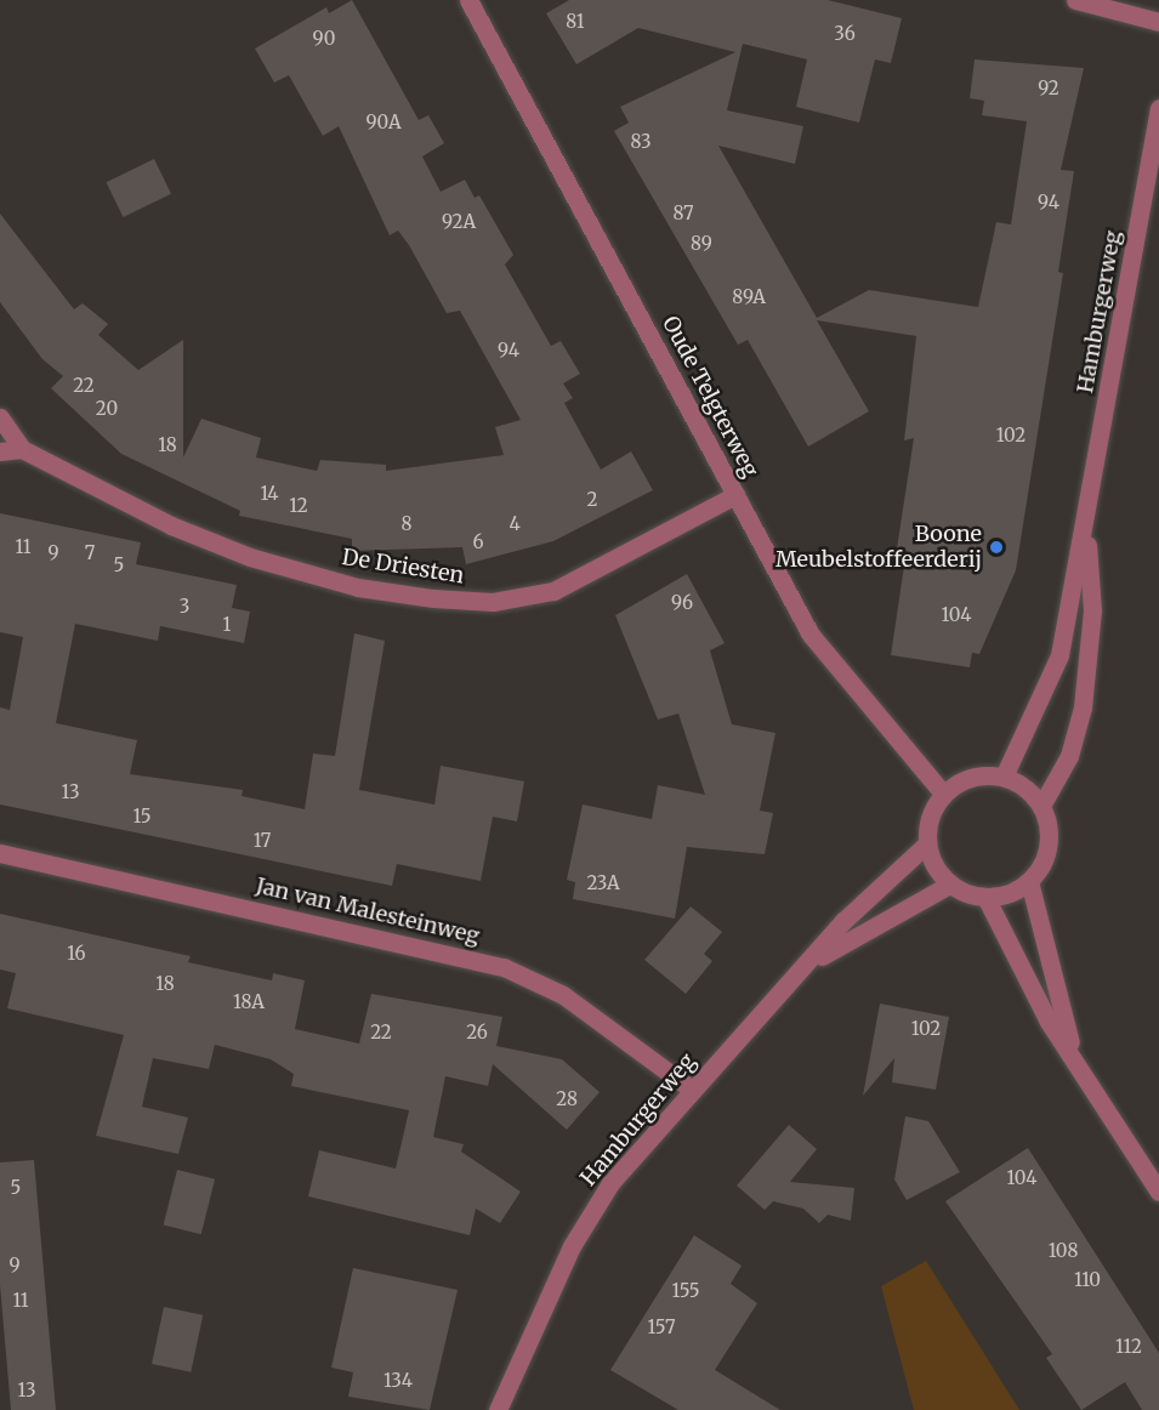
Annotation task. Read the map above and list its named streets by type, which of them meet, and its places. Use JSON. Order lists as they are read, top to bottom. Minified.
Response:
{"streets":{"street":["Hamburgerweg","Oude Telgterweg","De Driesten","Jan van Malesteinweg"]},"crossings":[["Hamburgerweg","Oude Telgterweg"],["Hamburgerweg","Jan van Malesteinweg"],["Oude Telgterweg","De Driesten"]],"places":["Boone Meubelstoffeerderij"],"house_numbers":["81","36","90","92","90A","83","94","87","92A","89","89A","94","22","20","102","18","14","2","12","8","4","6","11","9","7","5","96","3","104","1","13","15","17","23A","16","18","18A","102","22","26","28","104","5","108","9","110","155","11","157","112","134","13"]}
